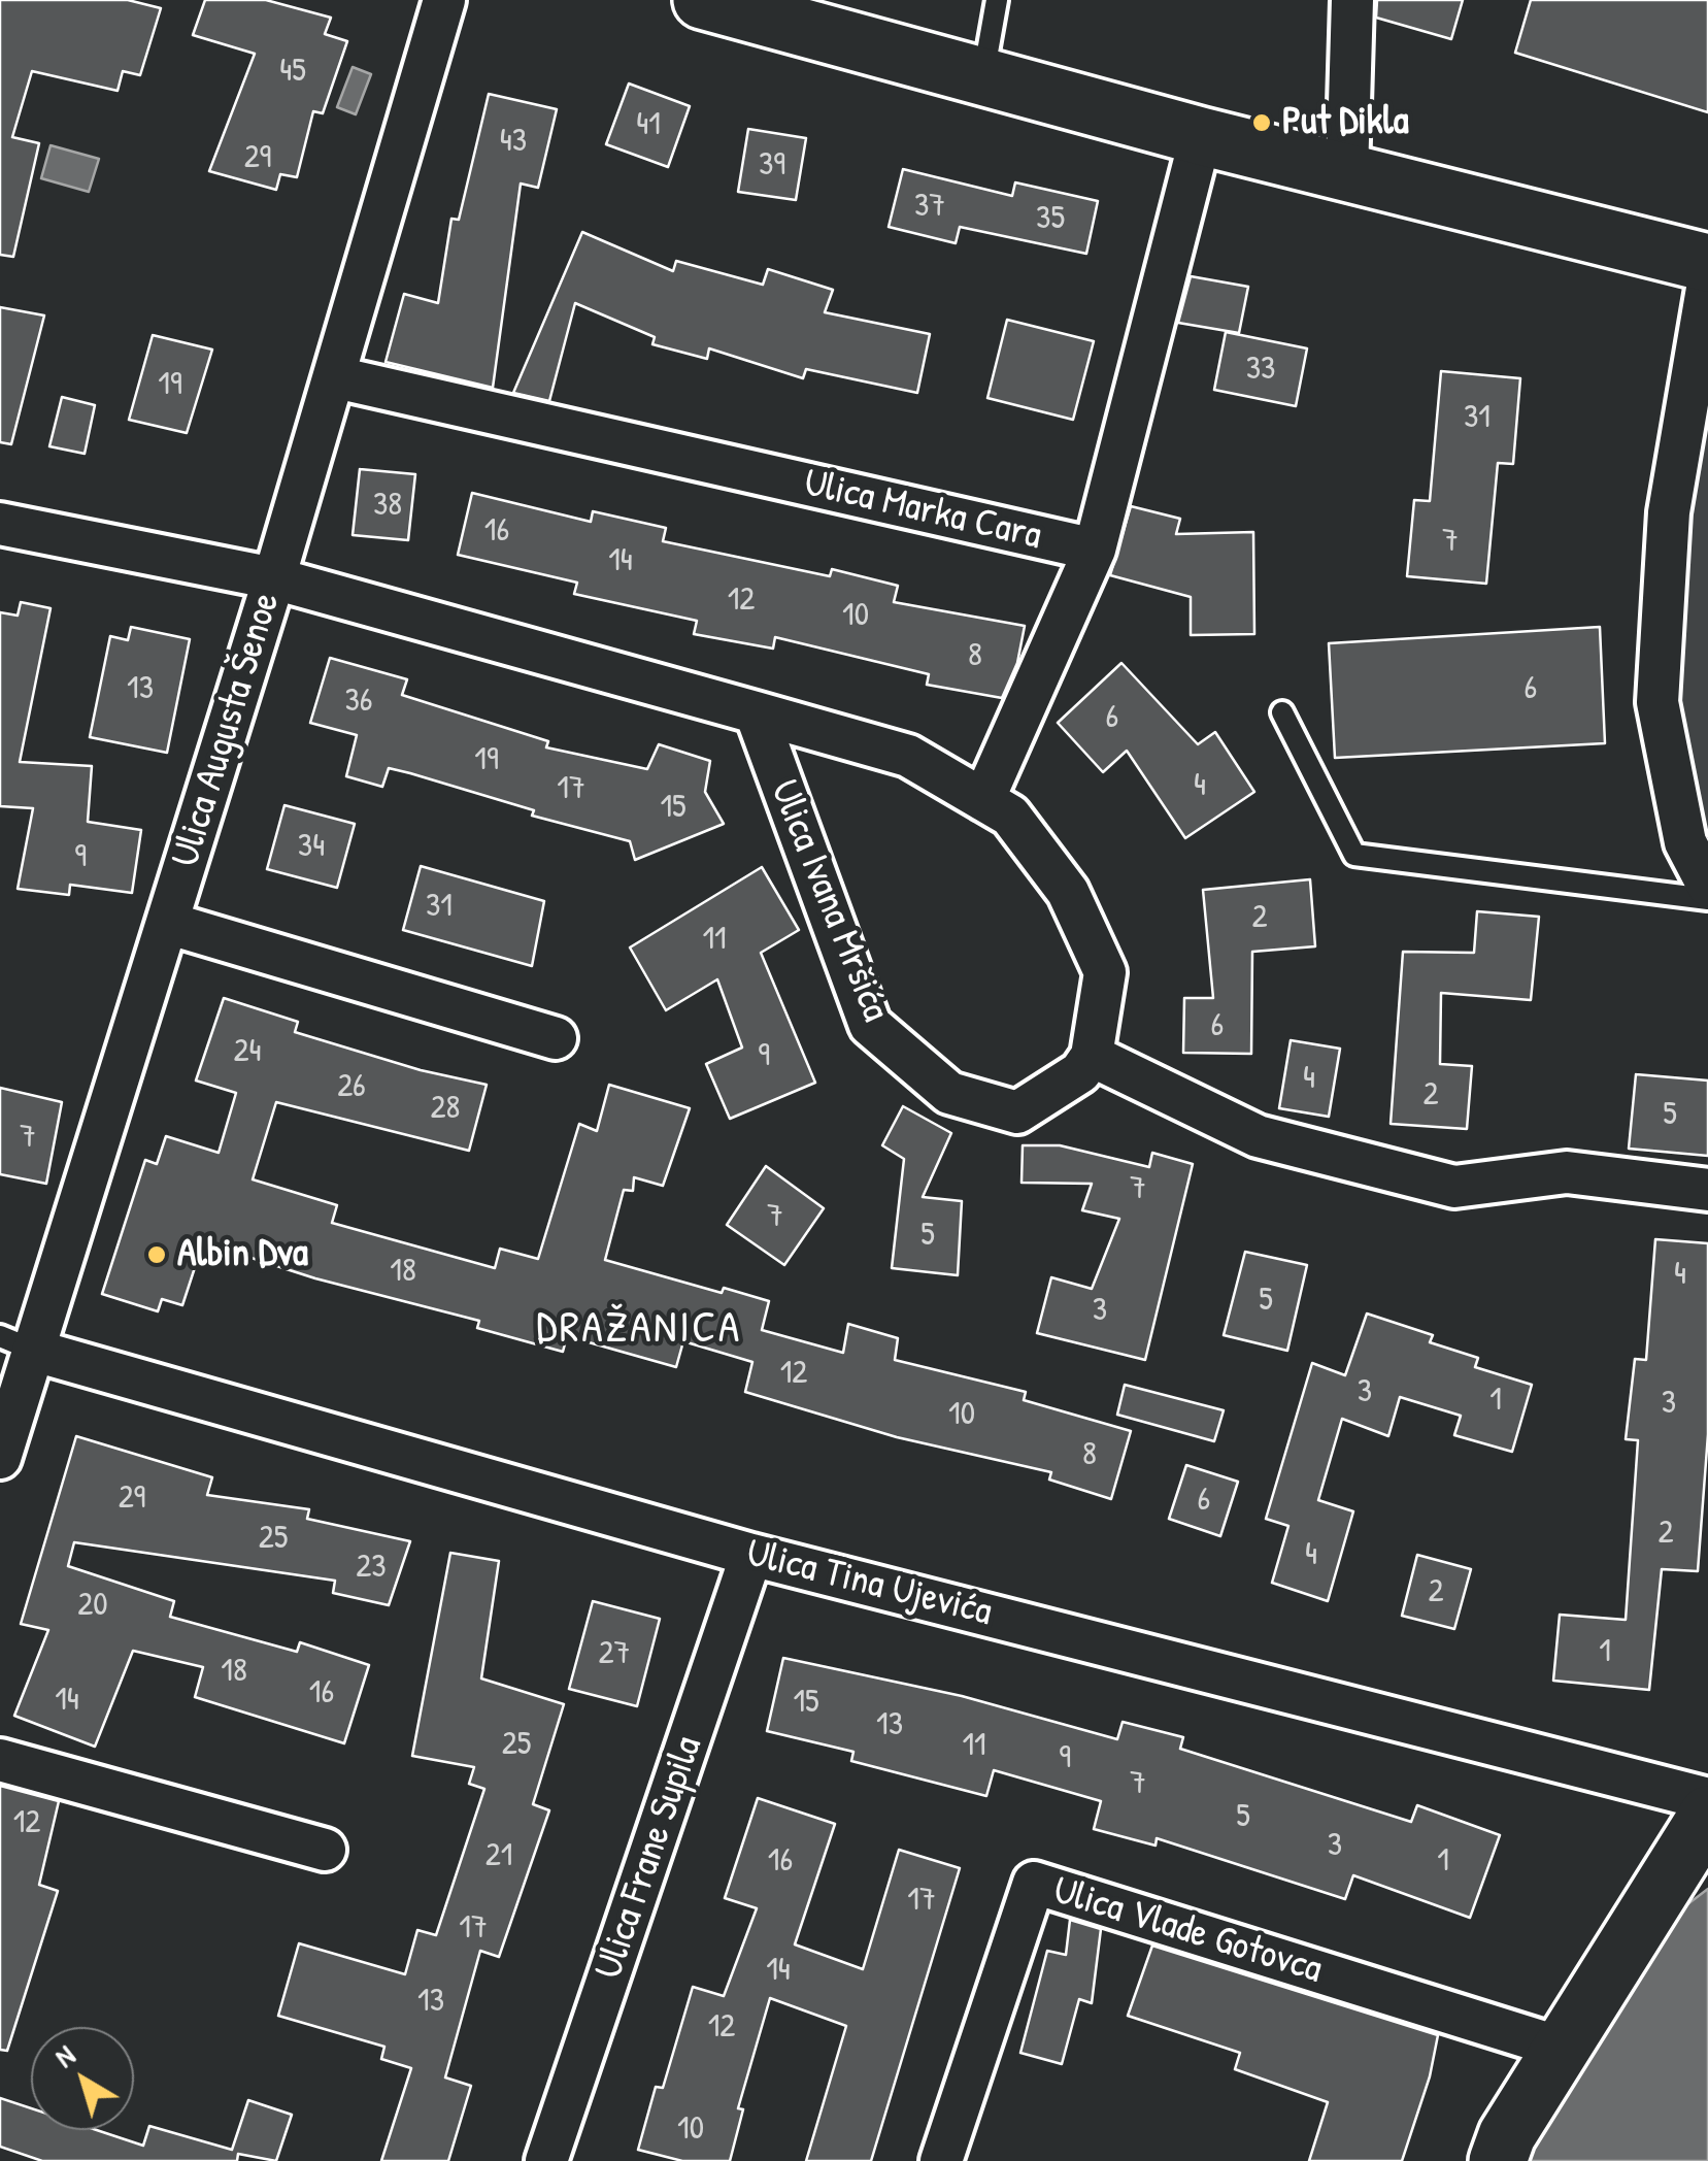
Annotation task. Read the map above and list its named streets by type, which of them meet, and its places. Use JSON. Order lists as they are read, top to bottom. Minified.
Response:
{"streets":{"street":["Ulica Marka Cara","Ulica Augusta Šenoe","Ulica Ivana Mršića","Ulica Tina Ujevića","Ulica Frane Supila","Ulica Vlade Gotovca"]},"crossings":[["Ulica Marka Cara","Ulica Augusta Šenoe"],["Ulica Augusta Šenoe","Ulica Ivana Mršića"],["Ulica Augusta Šenoe","Ulica Tina Ujevića"],["Ulica Tina Ujevića","Ulica Frane Supila"]],"districts":["DRAŽANICA"],"places":["Put Dikla","Albin Dva"],"house_numbers":["45","41","43","29","39","37","35","33","19","31","38","16","7","14","12","10","8","13","6","36","6","19","4","17","15","34","9","31","2","11","6","24","9","4","26","2","28","5","7","7","7","5","18","4","5","3","12","3","1","3","10","8","29","6","2","25","4","23","2","20","1","27","18","16","14","15","13","25","11","9","7","5","12","3","21","16","1","17","17","14","13","12","10"],"north":"top left"}
